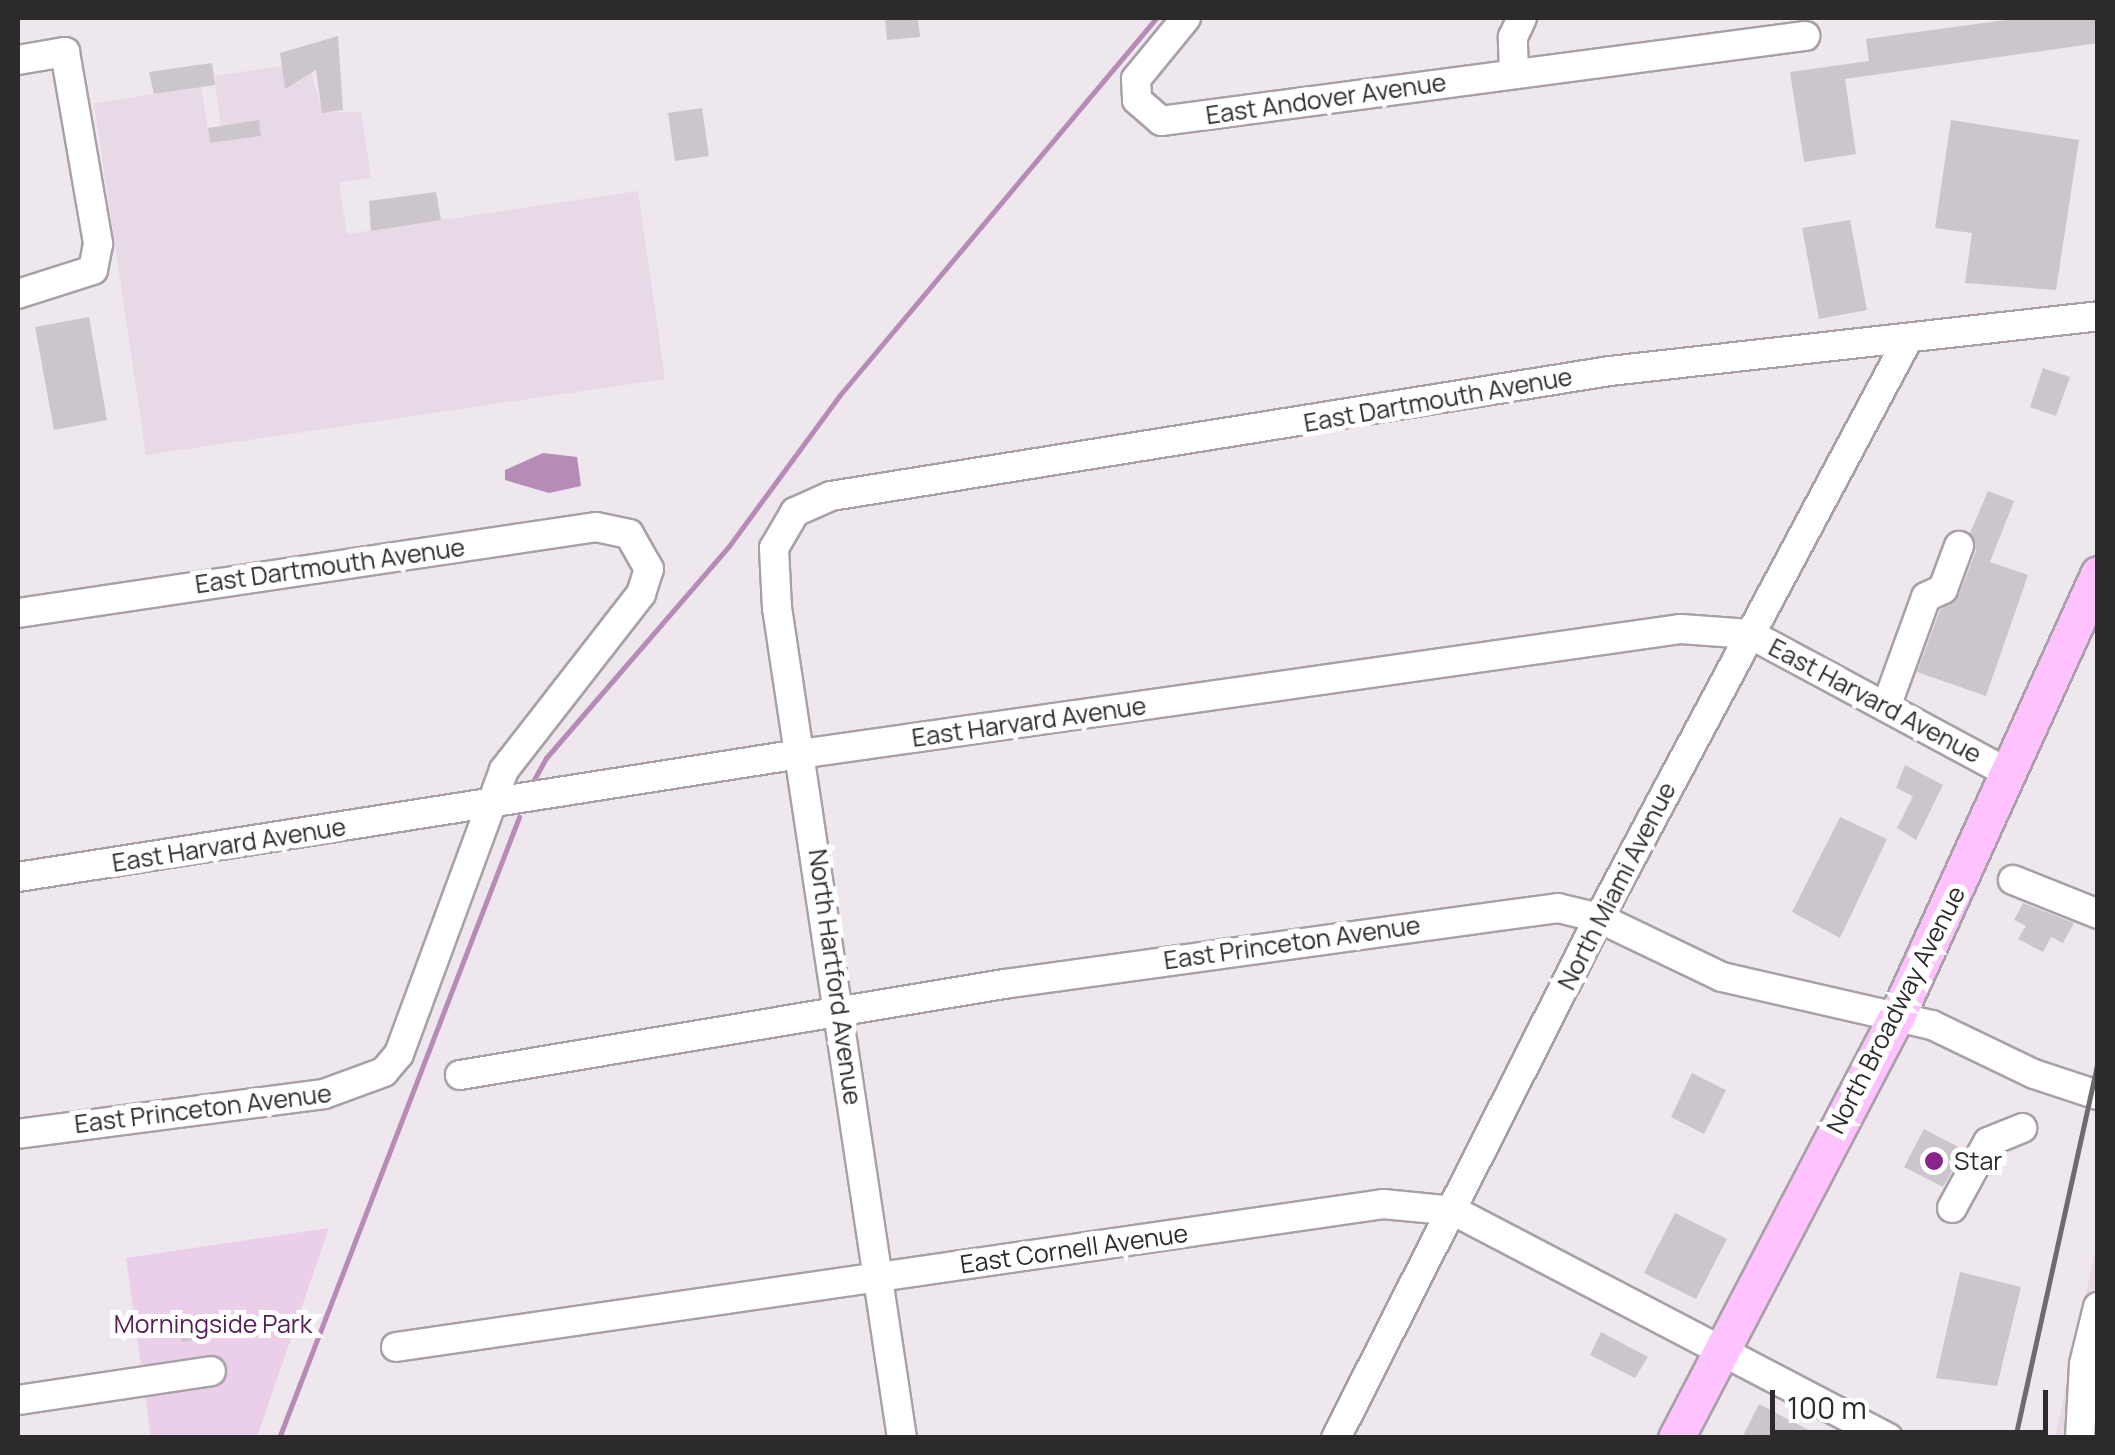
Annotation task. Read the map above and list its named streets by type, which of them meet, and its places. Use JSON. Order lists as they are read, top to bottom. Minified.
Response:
{"streets":{"main road":["North Broadway Avenue"],"street":["East Andover Avenue","East Dartmouth Avenue","East Harvard Avenue","North Miami Avenue","East Princeton Avenue","North Hartford Avenue","East Cornell Avenue"]},"crossings":[["East Dartmouth Avenue","East Harvard Avenue"],["East Dartmouth Avenue","North Miami Avenue"],["East Dartmouth Avenue","East Princeton Avenue"],["East Dartmouth Avenue","North Hartford Avenue"],["East Harvard Avenue","North Miami Avenue"],["East Harvard Avenue","East Princeton Avenue"],["East Harvard Avenue","North Hartford Avenue"],["East Harvard Avenue","North Broadway Avenue"],["North Miami Avenue","East Princeton Avenue"],["North Miami Avenue","East Cornell Avenue"],["East Princeton Avenue","North Hartford Avenue"],["East Princeton Avenue","North Broadway Avenue"],["North Hartford Avenue","East Cornell Avenue"],["North Broadway Avenue","East Cornell Avenue"]],"parks":["Morningside Park"],"places":["Star"],"scale_bar":"100 m"}
